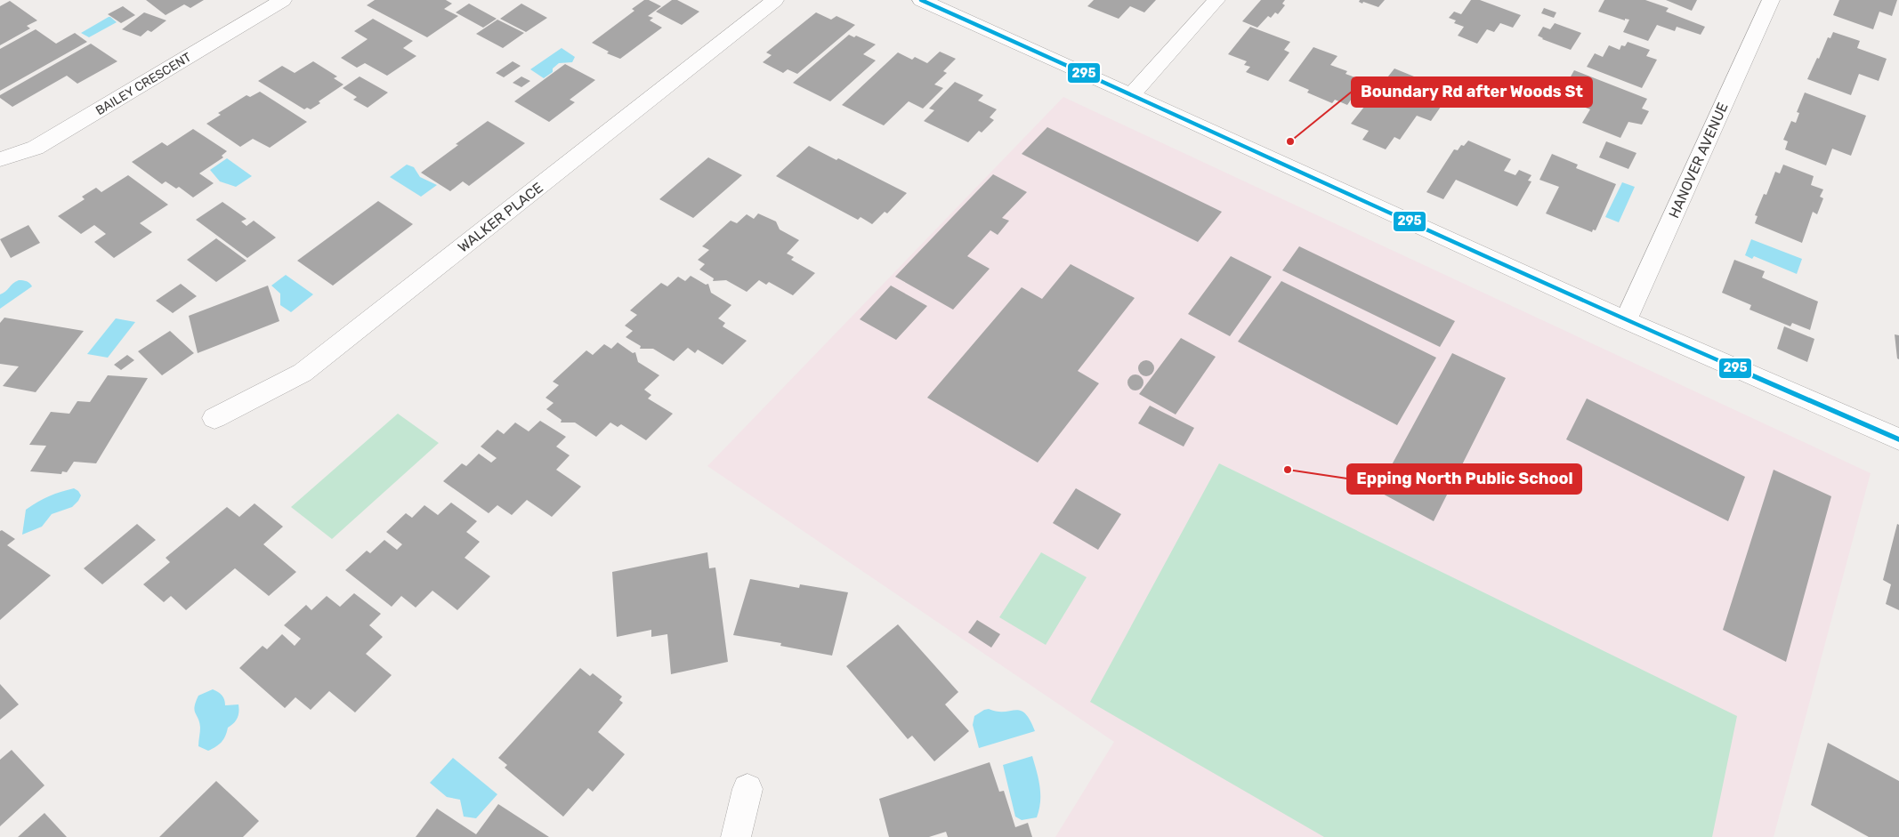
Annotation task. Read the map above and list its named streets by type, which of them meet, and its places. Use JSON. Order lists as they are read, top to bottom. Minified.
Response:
{"streets":{"street":["BAILEY CRESCENT","HANOVER AVENUE","WALKER PLACE"]},"places":["Boundary Rd after Woods St","Epping North Public School"],"lines":["transit line 295"]}
